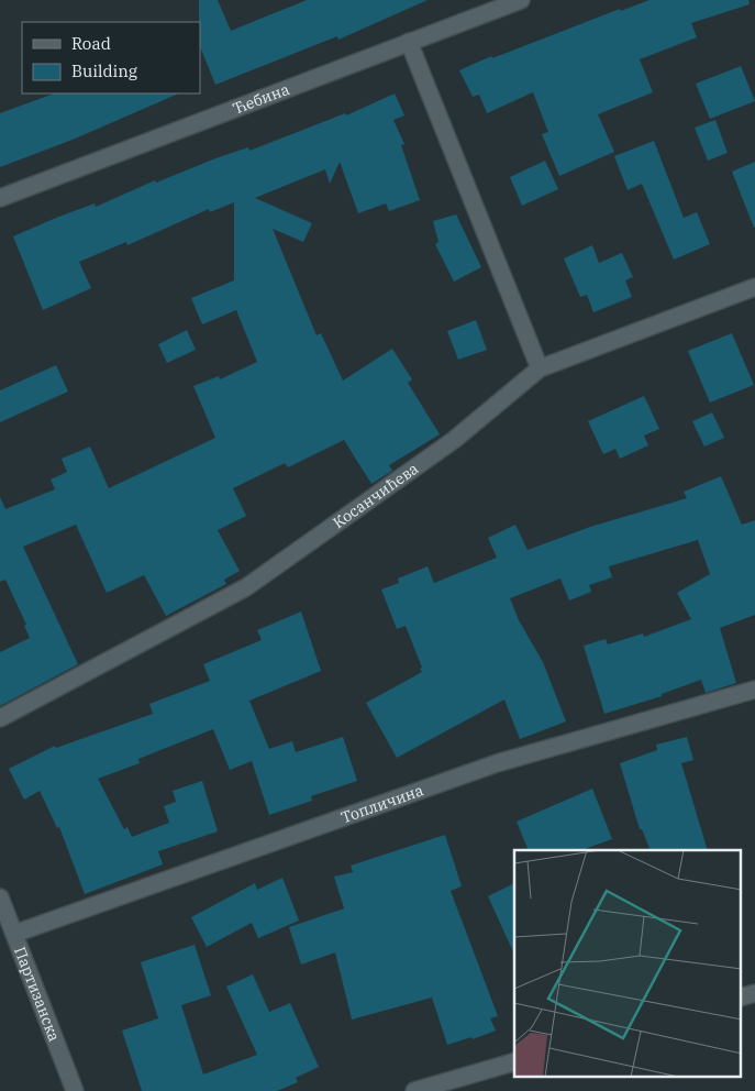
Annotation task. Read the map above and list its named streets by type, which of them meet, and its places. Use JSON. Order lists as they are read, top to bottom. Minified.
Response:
{"streets":{"street":["Ћебина","Косанчићева","Топличина","Партизанска"]},"crossings":[["Топличина","Партизанска"]],"legend":["Road","Building"]}
